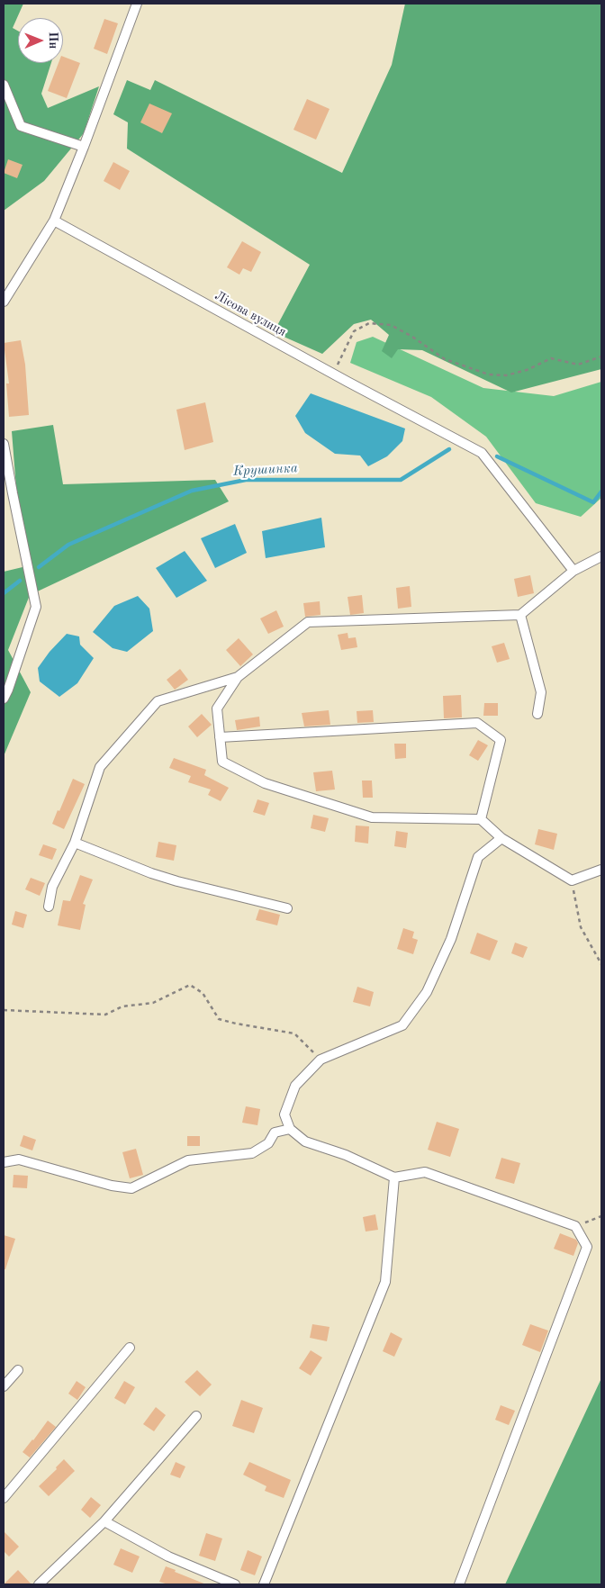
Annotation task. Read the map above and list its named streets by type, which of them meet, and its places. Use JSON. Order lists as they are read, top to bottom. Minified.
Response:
{"streets":{"street":["Лісова вулиця"]},"water":["Крушинка"],"north":"right"}
